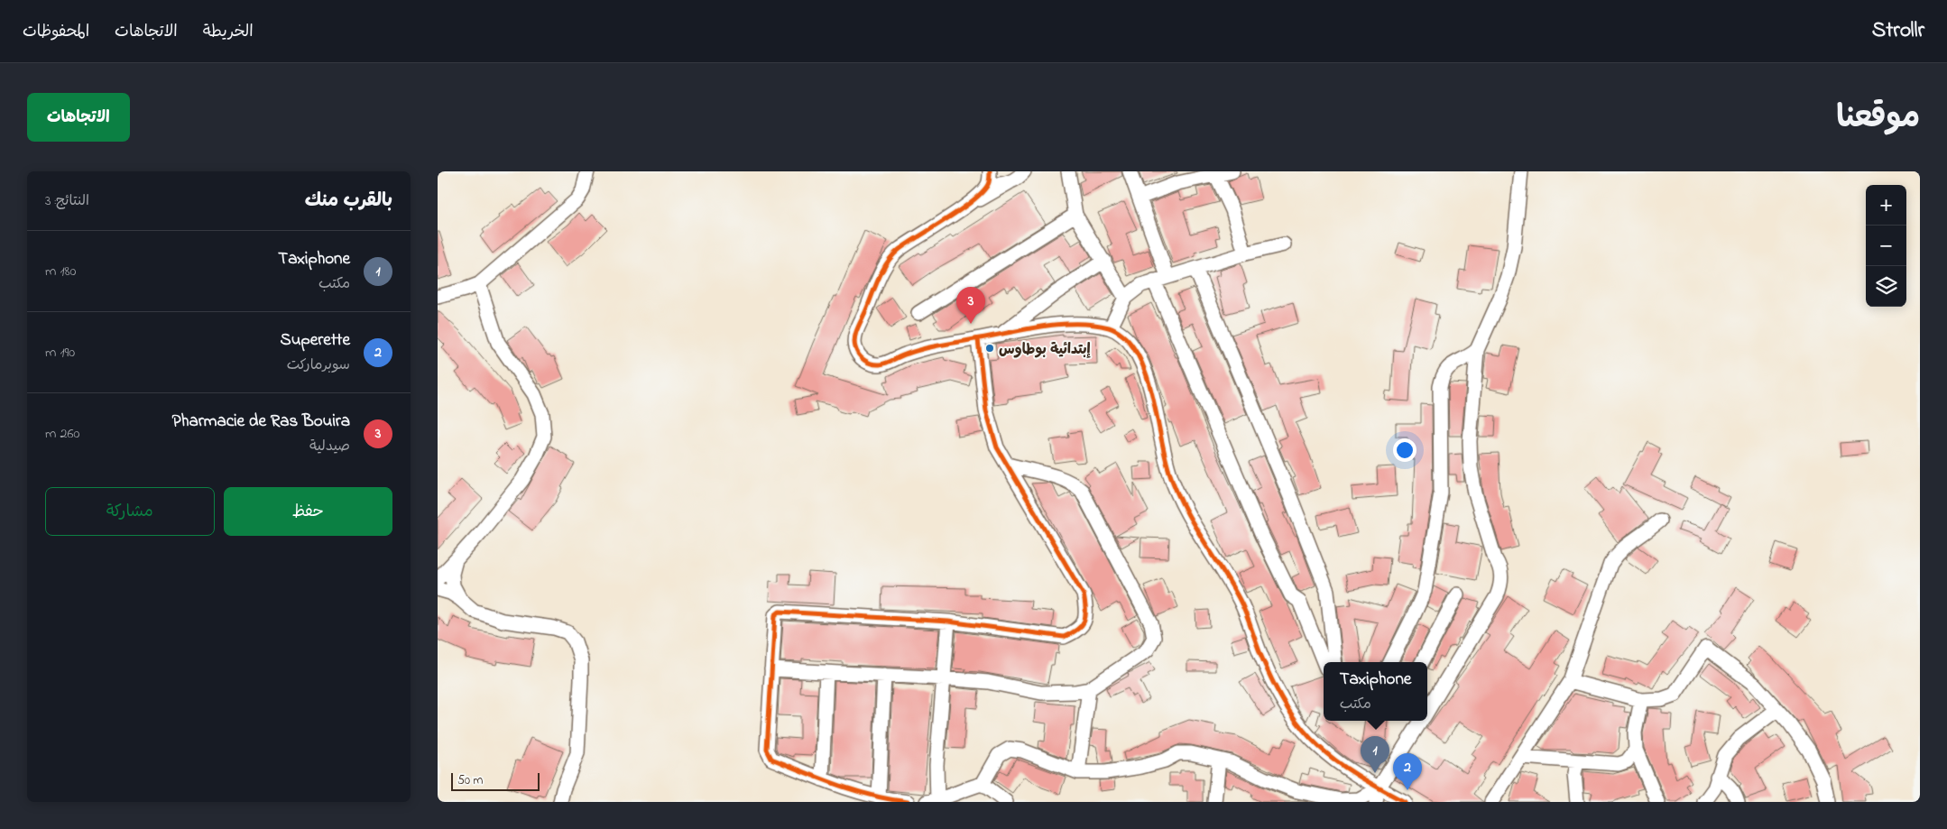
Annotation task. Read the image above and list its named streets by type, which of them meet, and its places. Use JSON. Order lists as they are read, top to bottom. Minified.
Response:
{"places":["إبتدائية بوطاوس"],"scale_bar":"50 m","page":{"header":"Strollr","nav":["الخريطة","الاتجاهات","المحفوظات"],"title":"موقعنا","buttons":["الاتجاهات",["حفظ","مشاركة"]],"heading":["بالقرب منك","النتائج: 3"],"map_buttons":["+","−"],"list":[{"mark":"1","name":"Taxiphone","note":"مكتب","value":"180 m"},{"mark":"2","name":"Superette","note":"سوبرماركت","value":"190 m"},{"mark":"3","name":"Pharmacie de Ras Bouira","note":"صيدلية","value":"260 m"}],"pins":["3","1","2"],"popup":["Taxiphone","مكتب"],"scale":"50 m"}}
